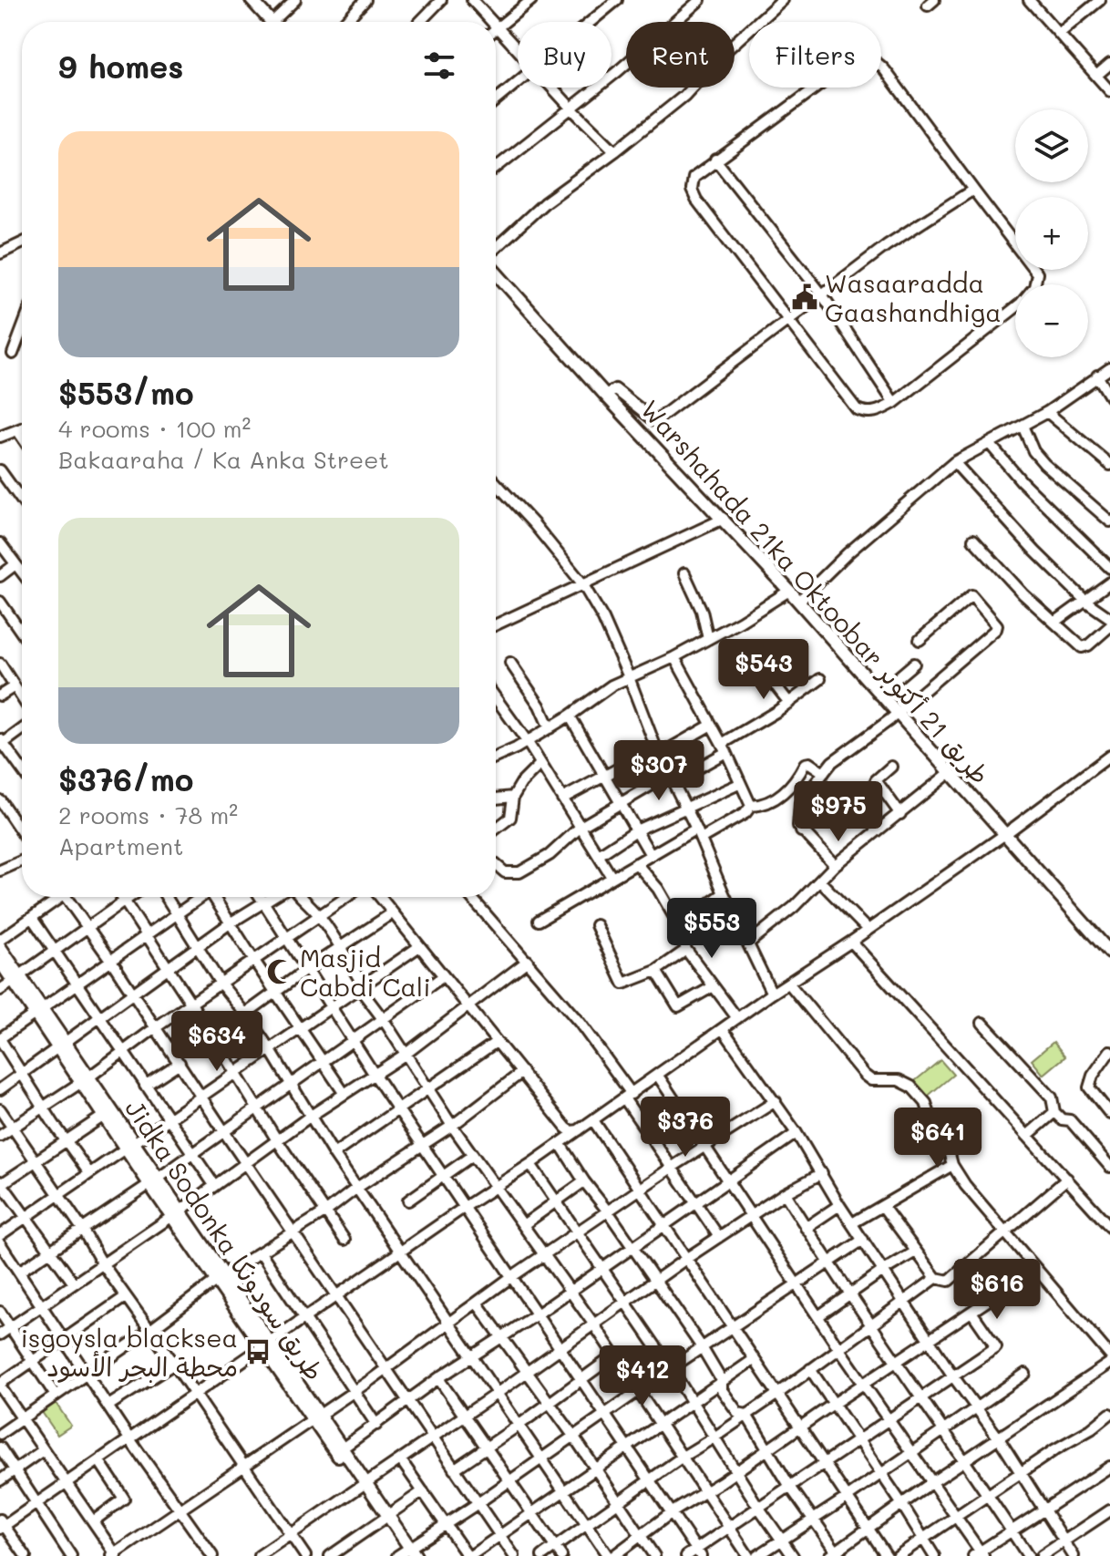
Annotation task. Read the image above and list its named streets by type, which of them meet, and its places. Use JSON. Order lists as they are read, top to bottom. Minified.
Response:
{"streets":{"main road":["Warshahada 21ka Oktoobar طريق 21 أكتوبر","Jidka Sodonka طريق سودونكا"]},"places":{"public building":["Wasaaradda Gaashandhiga"],"mosque":["Masjid Cabdi Cali"],"bus stop":["isgoysla blacksea محطة البحر الأسود"]},"page":{"chip":["Buy","Rent","Filters"],"heading":"9 homes","map_buttons":["+","−"],"list":[{"name":"$553/mo","note":"4 rooms · 100 m² · Bakaaraha / Ka Anka Street"},{"name":"$376/mo","note":"2 rooms · 78 m² · Apartment"}],"price":["$543","$307","$975","$553","$634","$376","$641","$616","$412"]}}
